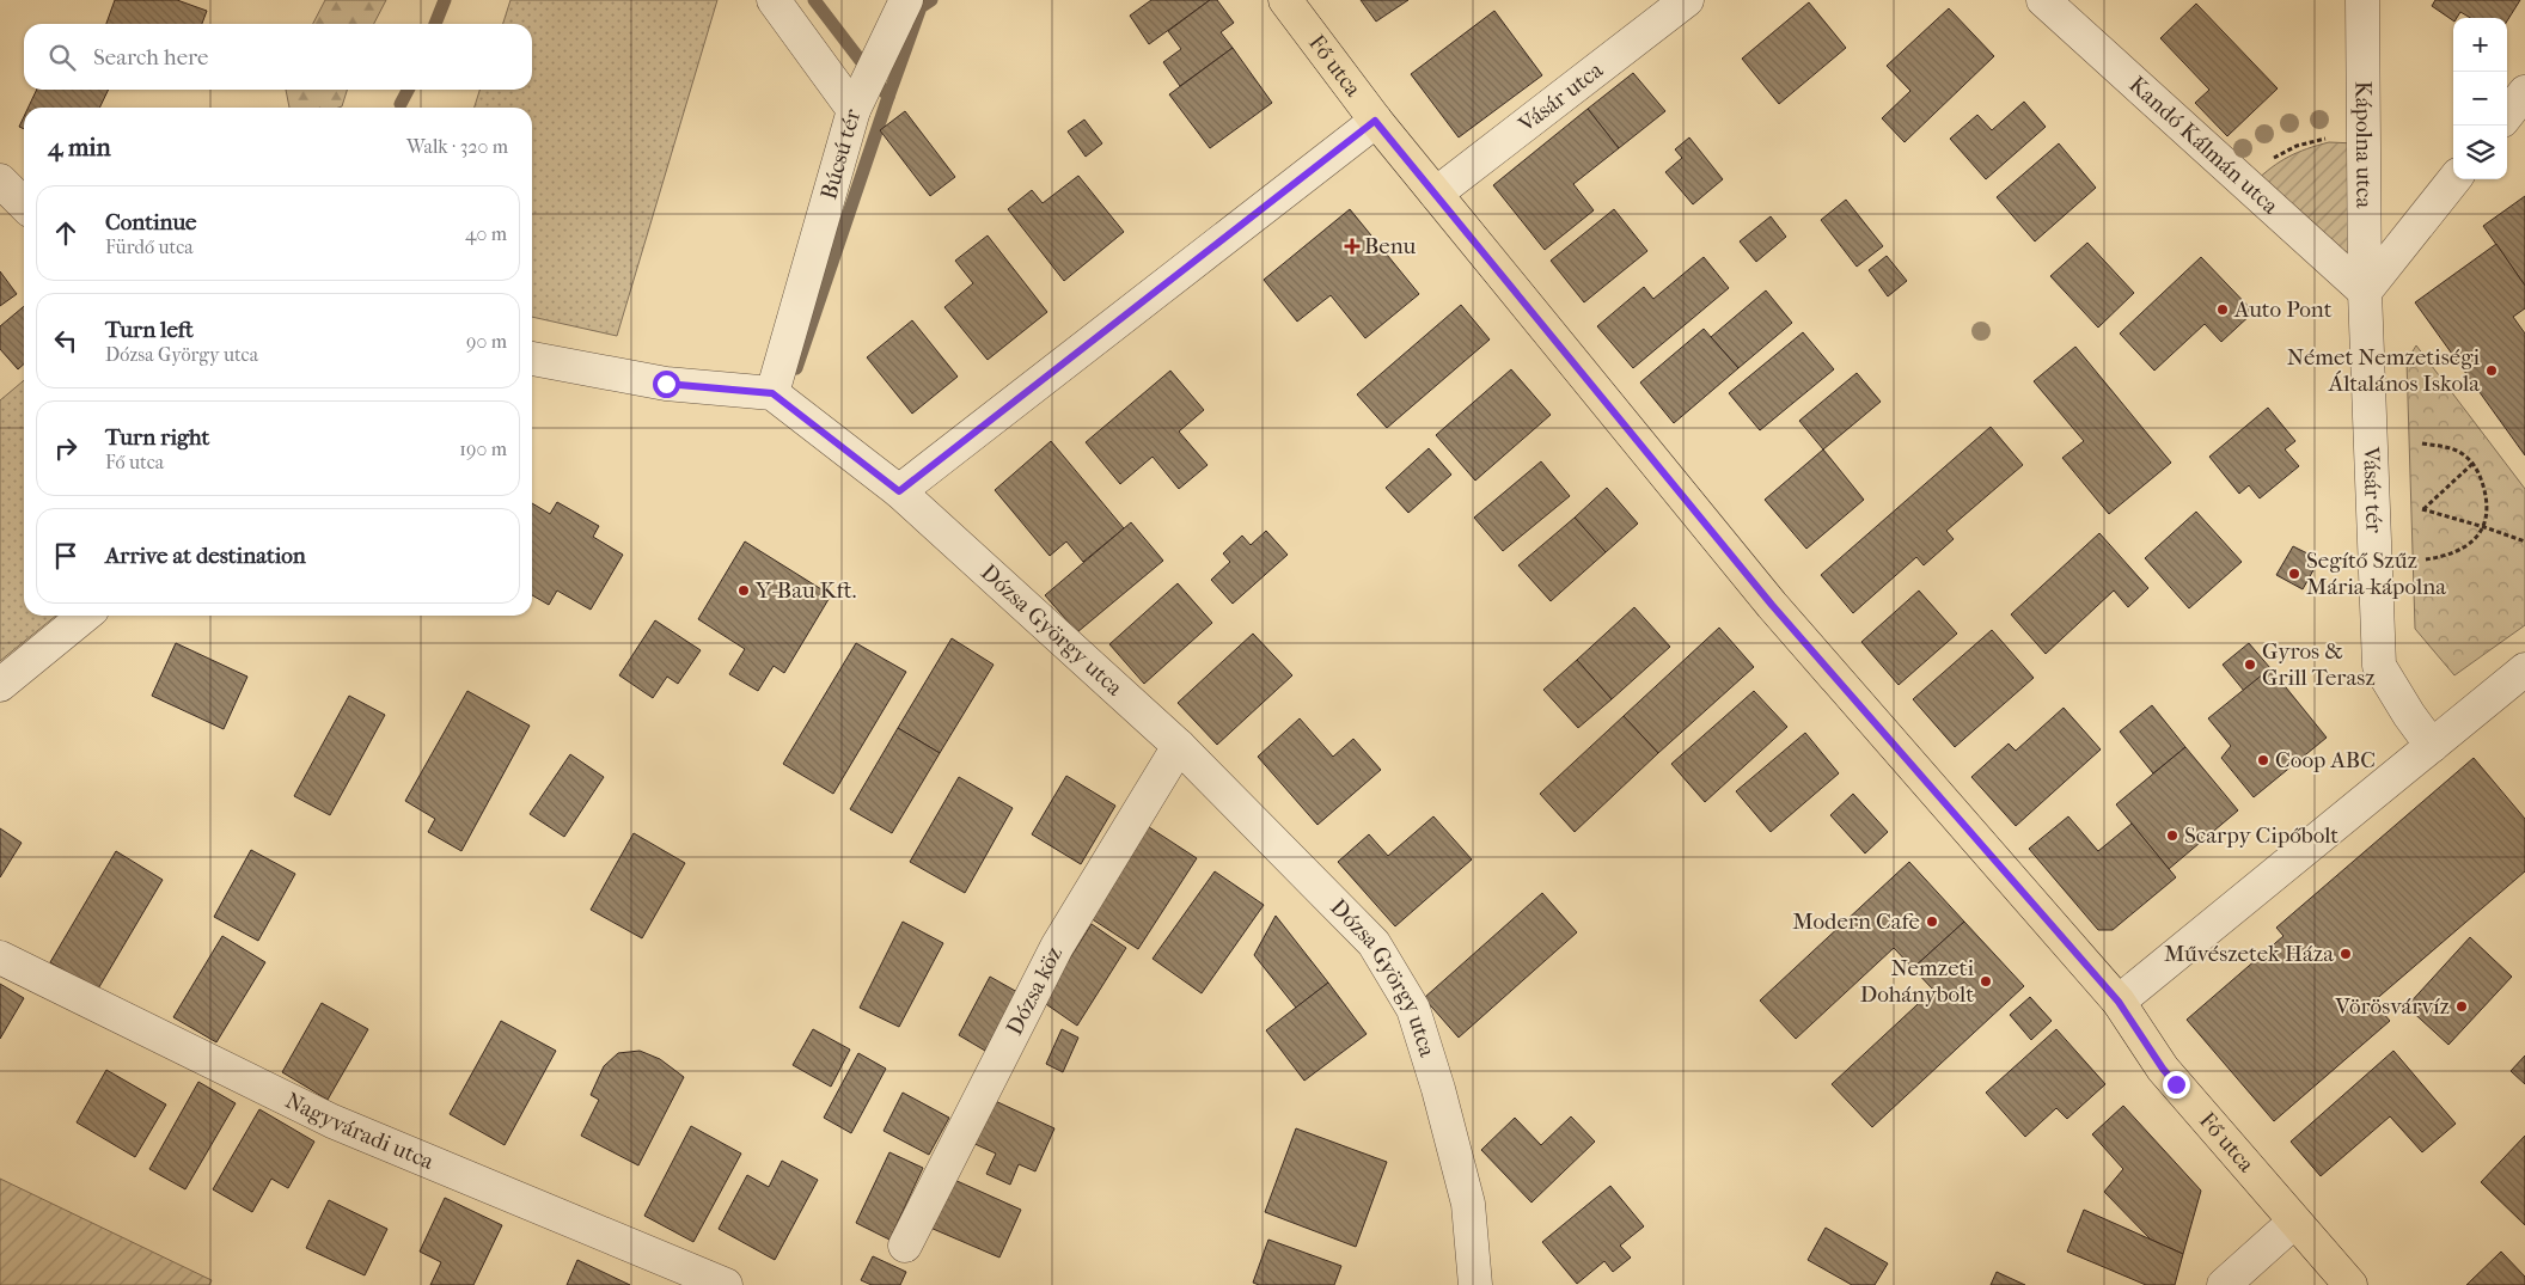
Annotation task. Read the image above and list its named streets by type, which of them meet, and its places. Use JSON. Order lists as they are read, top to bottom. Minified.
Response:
{"streets":{"main road":["Fő utca"],"street":["Vásár utca","Kandó Kálmán utca","Kápolna utca","Búcsú tér","Vásár tér","Dózsa György utca","Dózsa köz","Nagyváradi utca"]},"crossings":[["Fő utca","Vásár utca"],["Kandó Kálmán utca","Kápolna utca"],["Kandó Kálmán utca","Vásár tér"],["Kápolna utca","Vásár tér"],["Búcsú tér","Dózsa György utca"],["Dózsa György utca","Dózsa köz"]],"places":{"health":["Benu"],"other":["Auto Pont","Német Nemzetiségi Általános Iskola","Segítő Szűz Mária-kápolna","Y-Bau Kft.","Gyros & Grill Terasz","Coop ABC","Scarpy Cipőbolt","Modern Cafe","Művészetek Háza","Nemzeti Dohánybolt","Vörösvárvíz"]},"page":{"map_buttons":["+","−"],"search":"Search here","heading":["4 min","Walk · 320 m"],"list":[["Continue","Fürdő utca","40 m"],["Turn left","Dózsa György utca","90 m"],["Turn right","Fő utca","190 m"],"Arrive at destination"]}}
